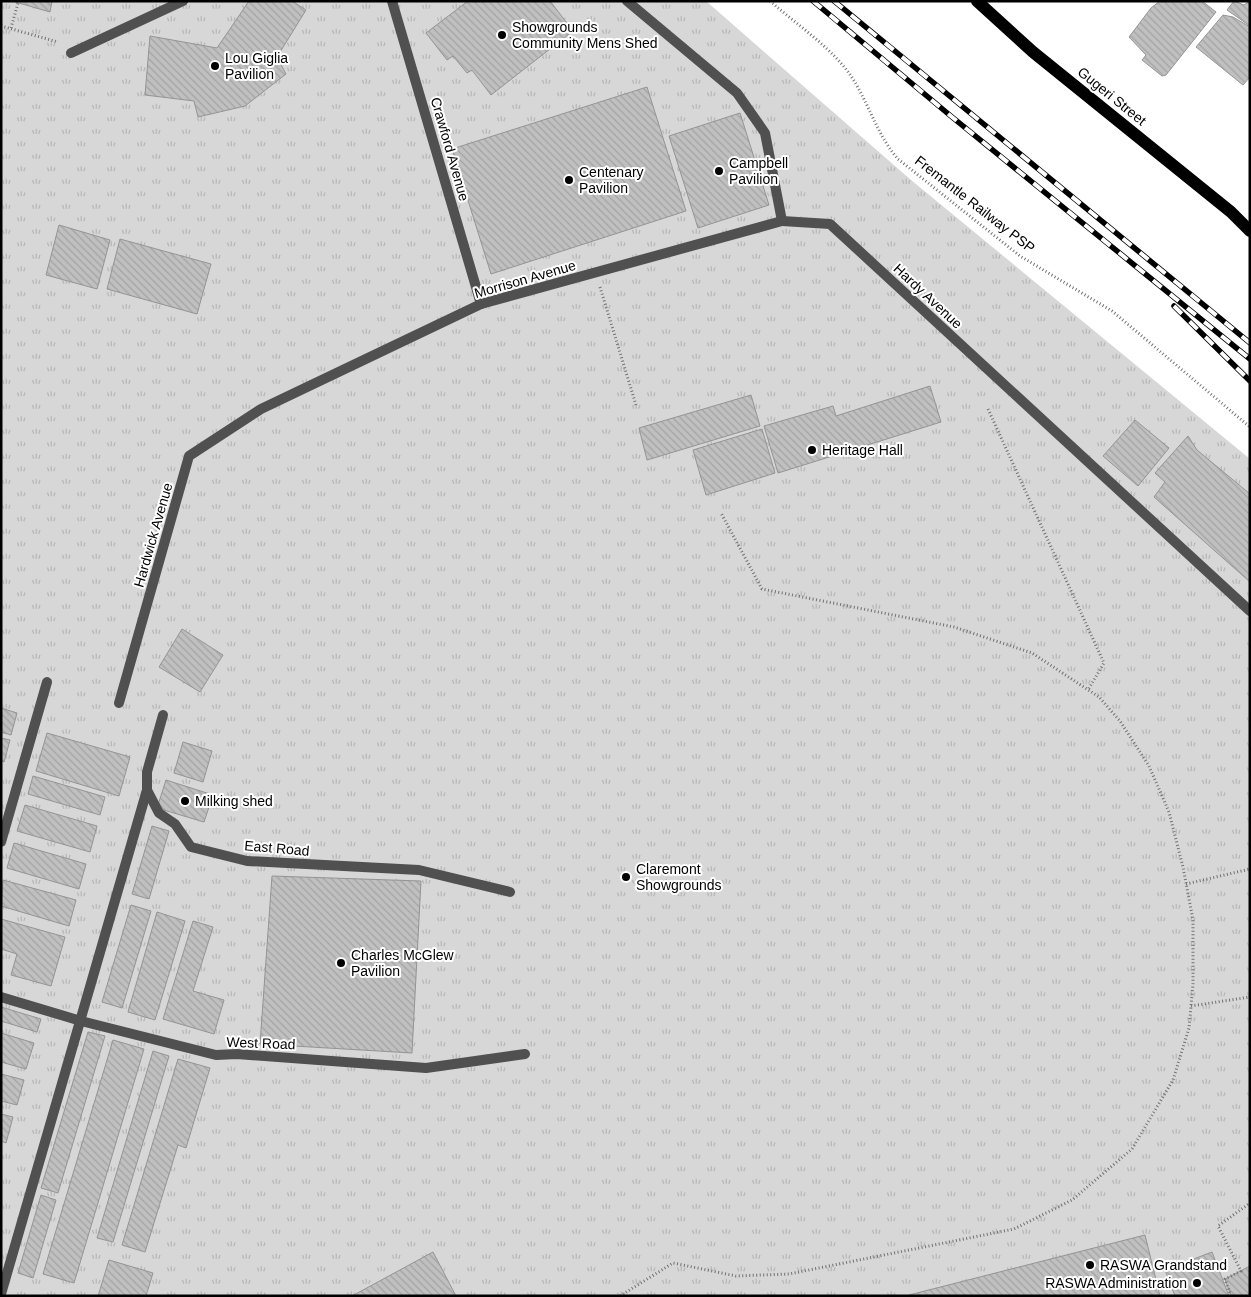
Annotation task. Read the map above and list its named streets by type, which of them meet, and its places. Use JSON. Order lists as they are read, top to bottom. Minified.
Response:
{"streets":{"main road":["Gugeri Street"],"lane":["Crawford Avenue","Morrison Avenue","Hardy Avenue","Hardwick Avenue","East Road","West Road"],"path":["Fremantle Railway PSP"]},"crossings":[["Crawford Avenue","Morrison Avenue"],["Morrison Avenue","Hardy Avenue"],["Morrison Avenue","Hardwick Avenue"]],"places":["Showgrounds Community Mens Shed","Lou Giglia Pavilion","Campbell Pavilion","Centenary Pavilion","Heritage Hall","Milking shed","Claremont Showgrounds","Charles McGlew Pavilion","RASWA Grandstand","RASWA Administration"]}
